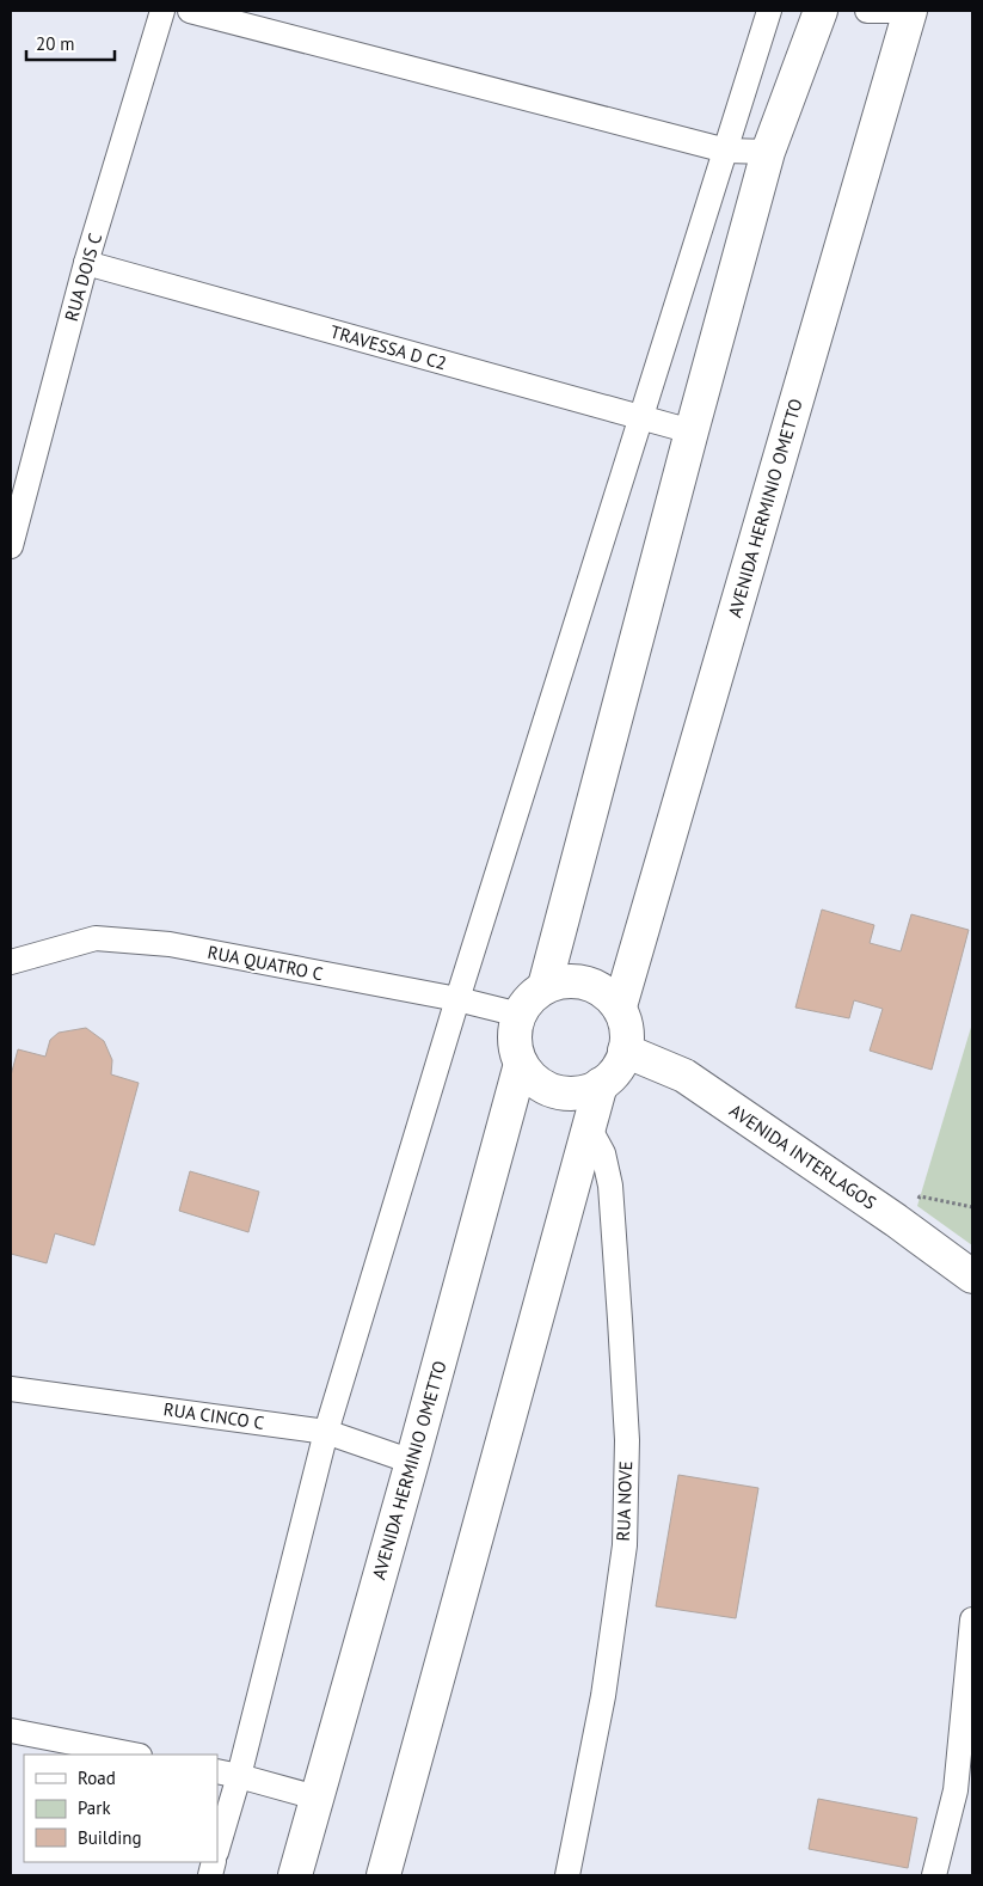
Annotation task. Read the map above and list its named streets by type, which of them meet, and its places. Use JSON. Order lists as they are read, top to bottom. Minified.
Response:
{"streets":{"street":["RUA DOIS C","TRAVESSA D C2","AVENIDA HERMINIO OMETTO","RUA QUATRO C","AVENIDA INTERLAGOS","RUA CINCO C","RUA NOVE"]},"crossings":[["RUA DOIS C","TRAVESSA D C2"],["AVENIDA HERMINIO OMETTO","RUA QUATRO C"],["AVENIDA HERMINIO OMETTO","AVENIDA INTERLAGOS"],["AVENIDA HERMINIO OMETTO","RUA CINCO C"],["RUA QUATRO C","AVENIDA INTERLAGOS"]],"legend":["Road","Park","Building"],"scale_bar":"20 m"}
